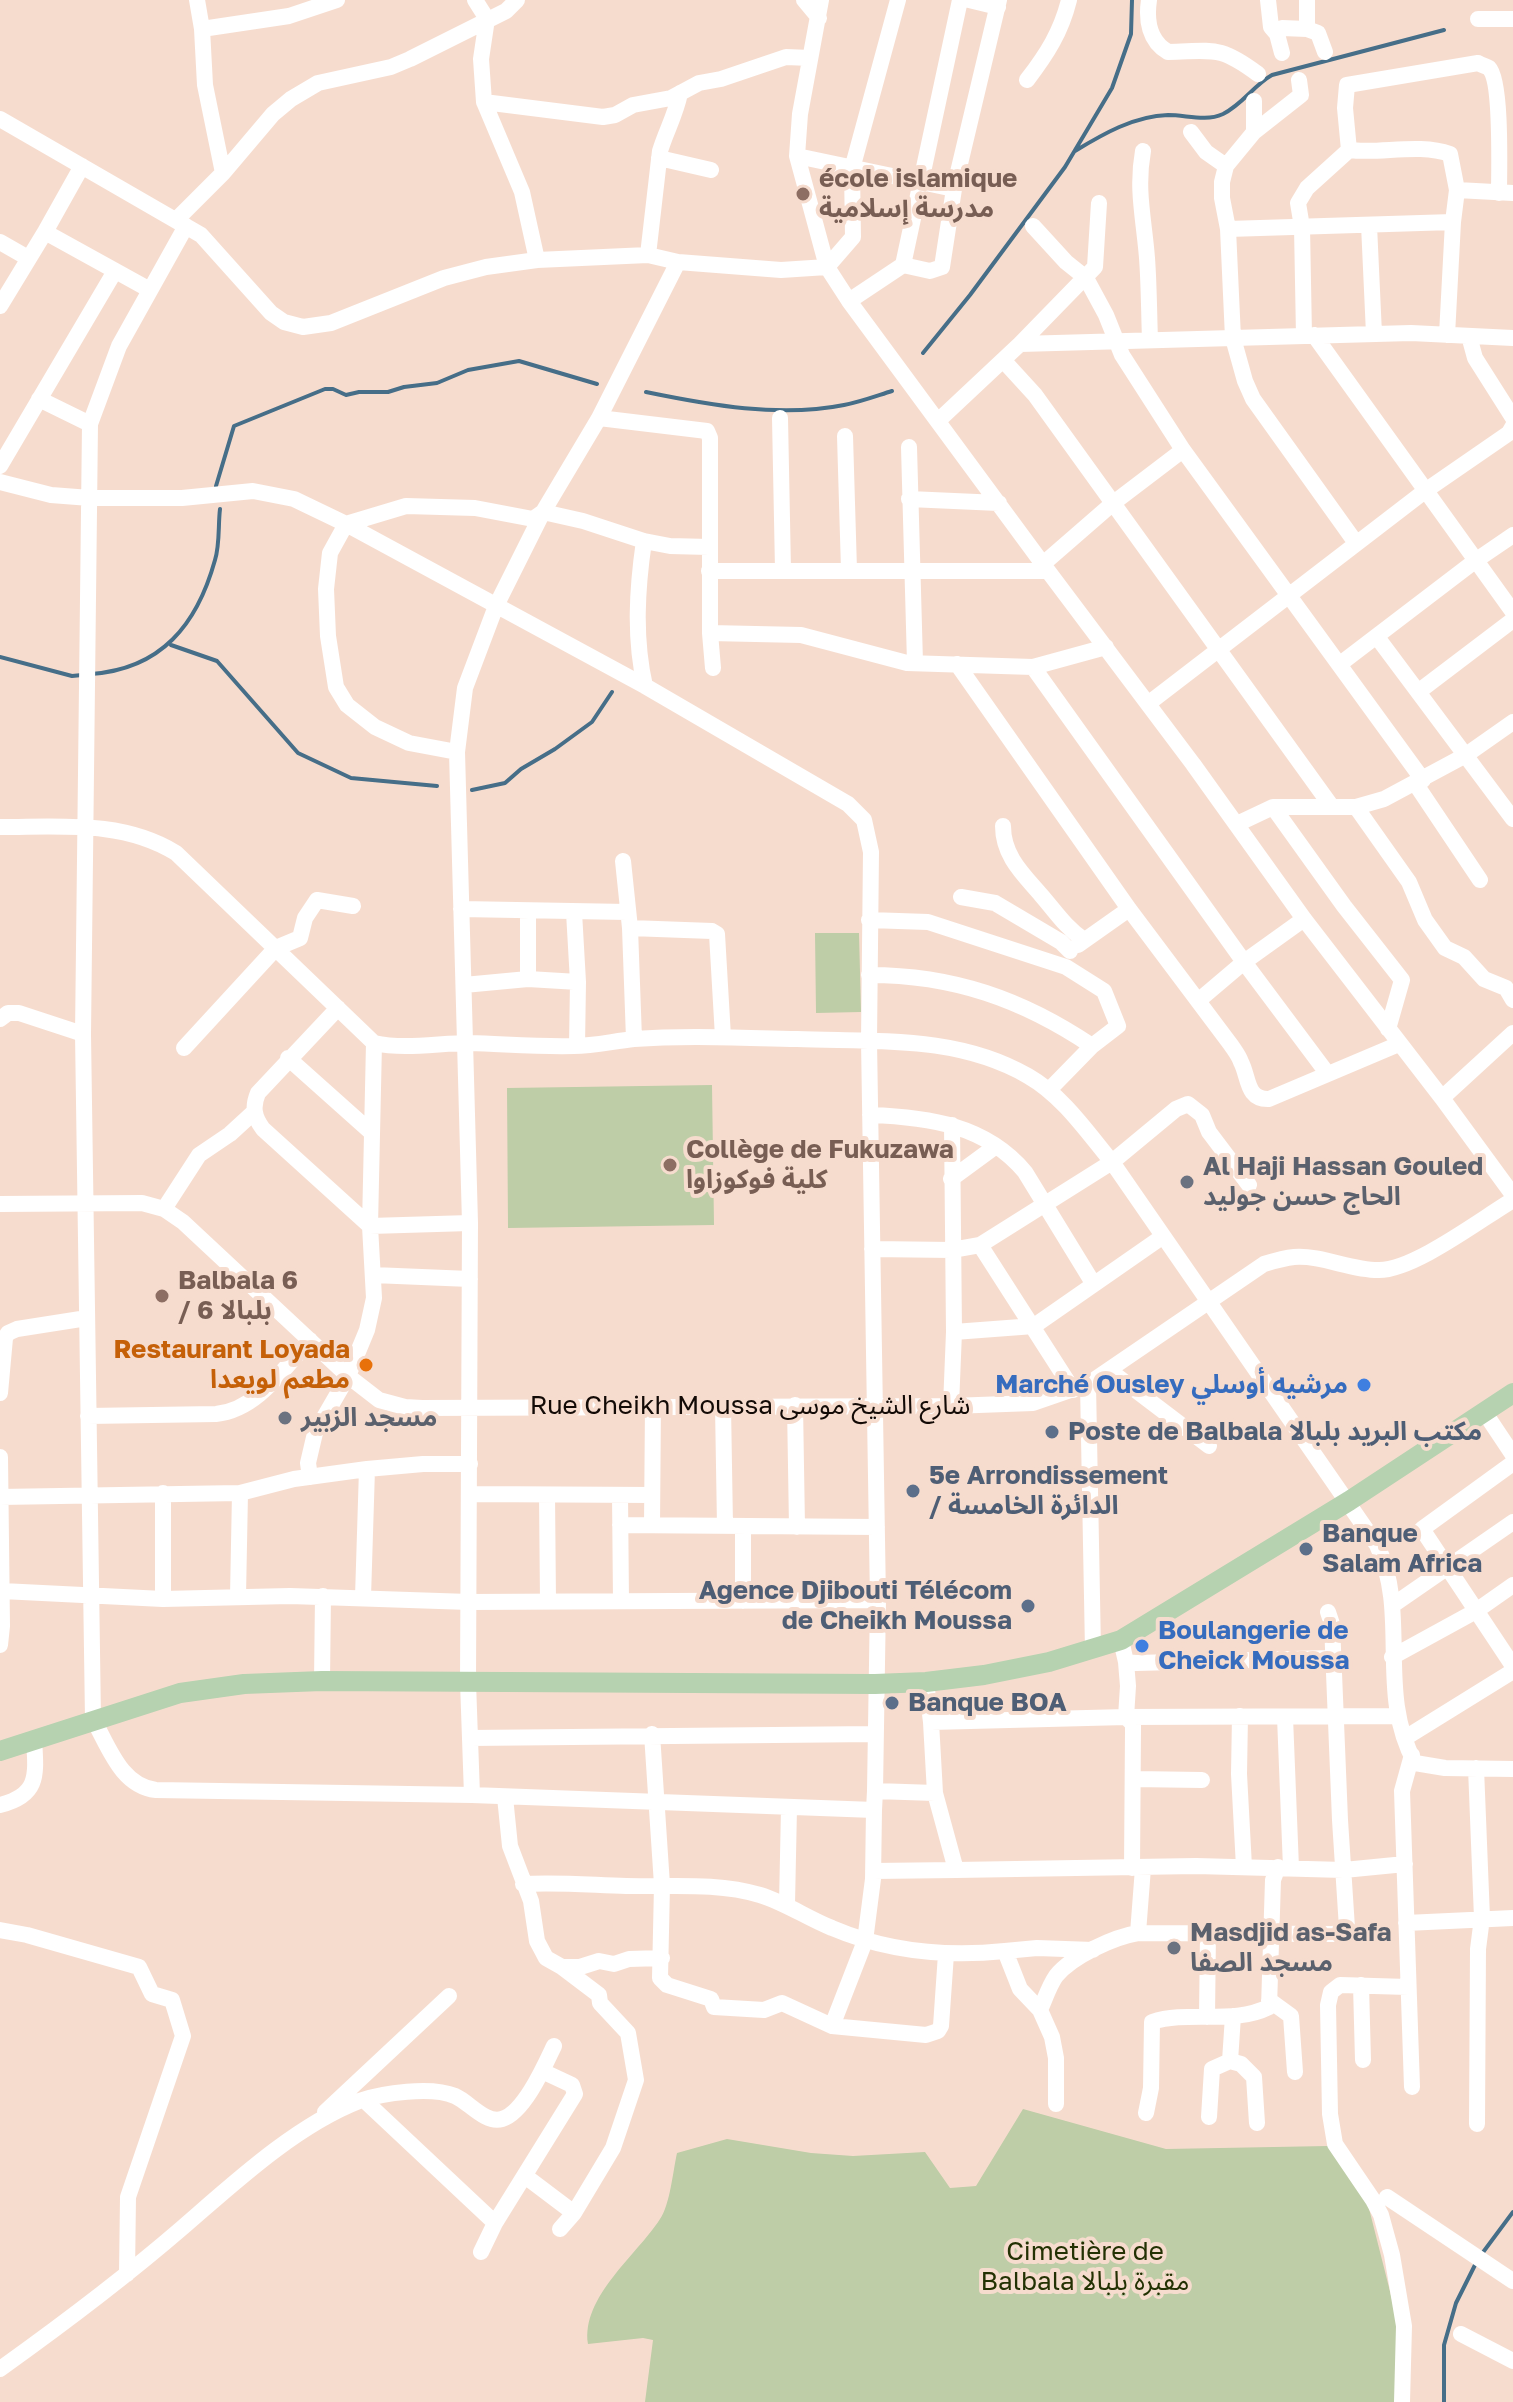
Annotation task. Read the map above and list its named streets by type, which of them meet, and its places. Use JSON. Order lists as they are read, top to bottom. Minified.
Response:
{"streets":{"street":["Rue Cheikh Moussa شارع الشيخ موسى"]},"parks":["Cimetière de Balbala مقبرة بلبالا"],"places":["école islamique مدرسة إسلامية","Collège de Fukuzawa كلية فوكوزاوا","Al Haji Hassan Gouled الحاج حسن جوليد","Balbala 6 / بلبالا 6","Restaurant Loyada مطعم لويعدا","Marché Ousley مرشيه أوسلي","مسجد الزبير","Poste de Balbala مكتب البريد بلبالا","5e Arrondissement / الدائرة الخامسة","Banque Salam Africa","Agence Djibouti Télécom de Cheikh Moussa","Boulangerie de Cheick Moussa","Banque BOA","Masdjid as-Safa مسجد الصفا"]}
